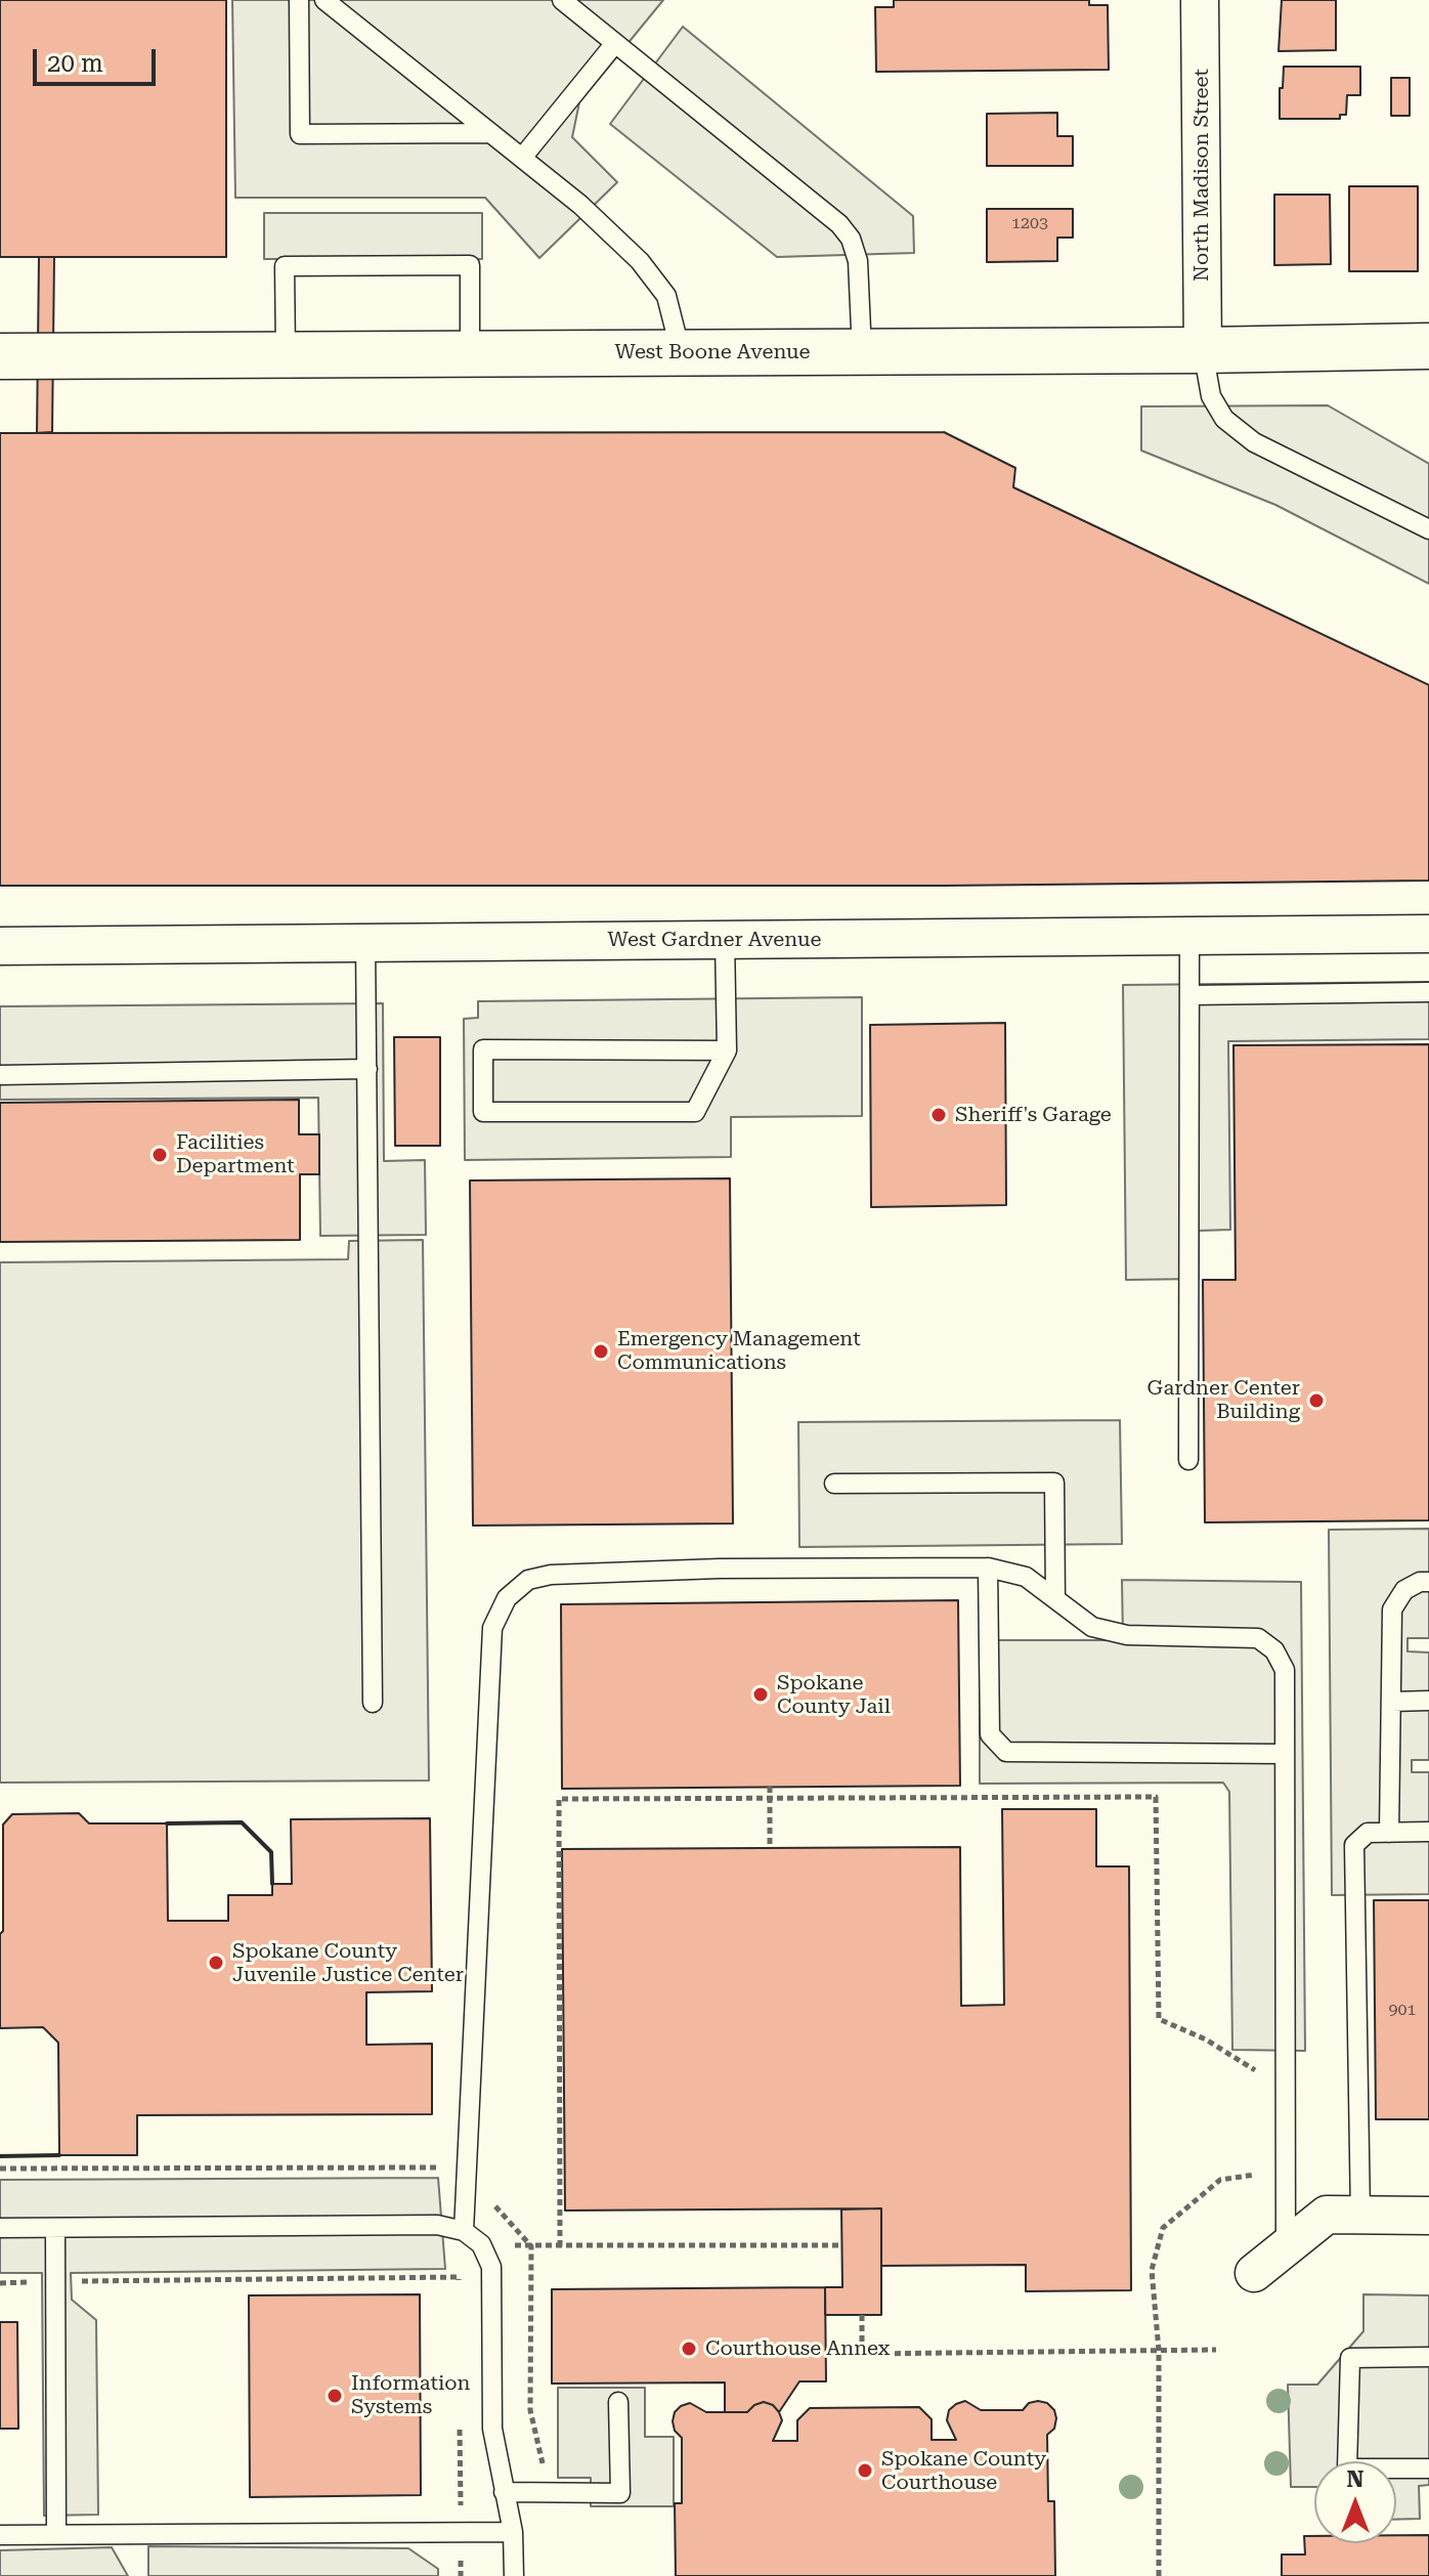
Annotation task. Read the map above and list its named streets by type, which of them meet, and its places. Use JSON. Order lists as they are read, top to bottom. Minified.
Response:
{"streets":{"main road":["West Boone Avenue"],"street":["North Madison Street","West Gardner Avenue"]},"crossings":[["North Madison Street","West Boone Avenue"]],"places":["Sheriff's Garage","Facilities Department","Emergency Management Communications","Gardner Center Building","Spokane County Jail","Spokane County Juvenile Justice Center","Courthouse Annex","Information Systems","Spokane County Courthouse"],"house_numbers":["1203","901"],"scale_bar":"20 m","north":"top"}
